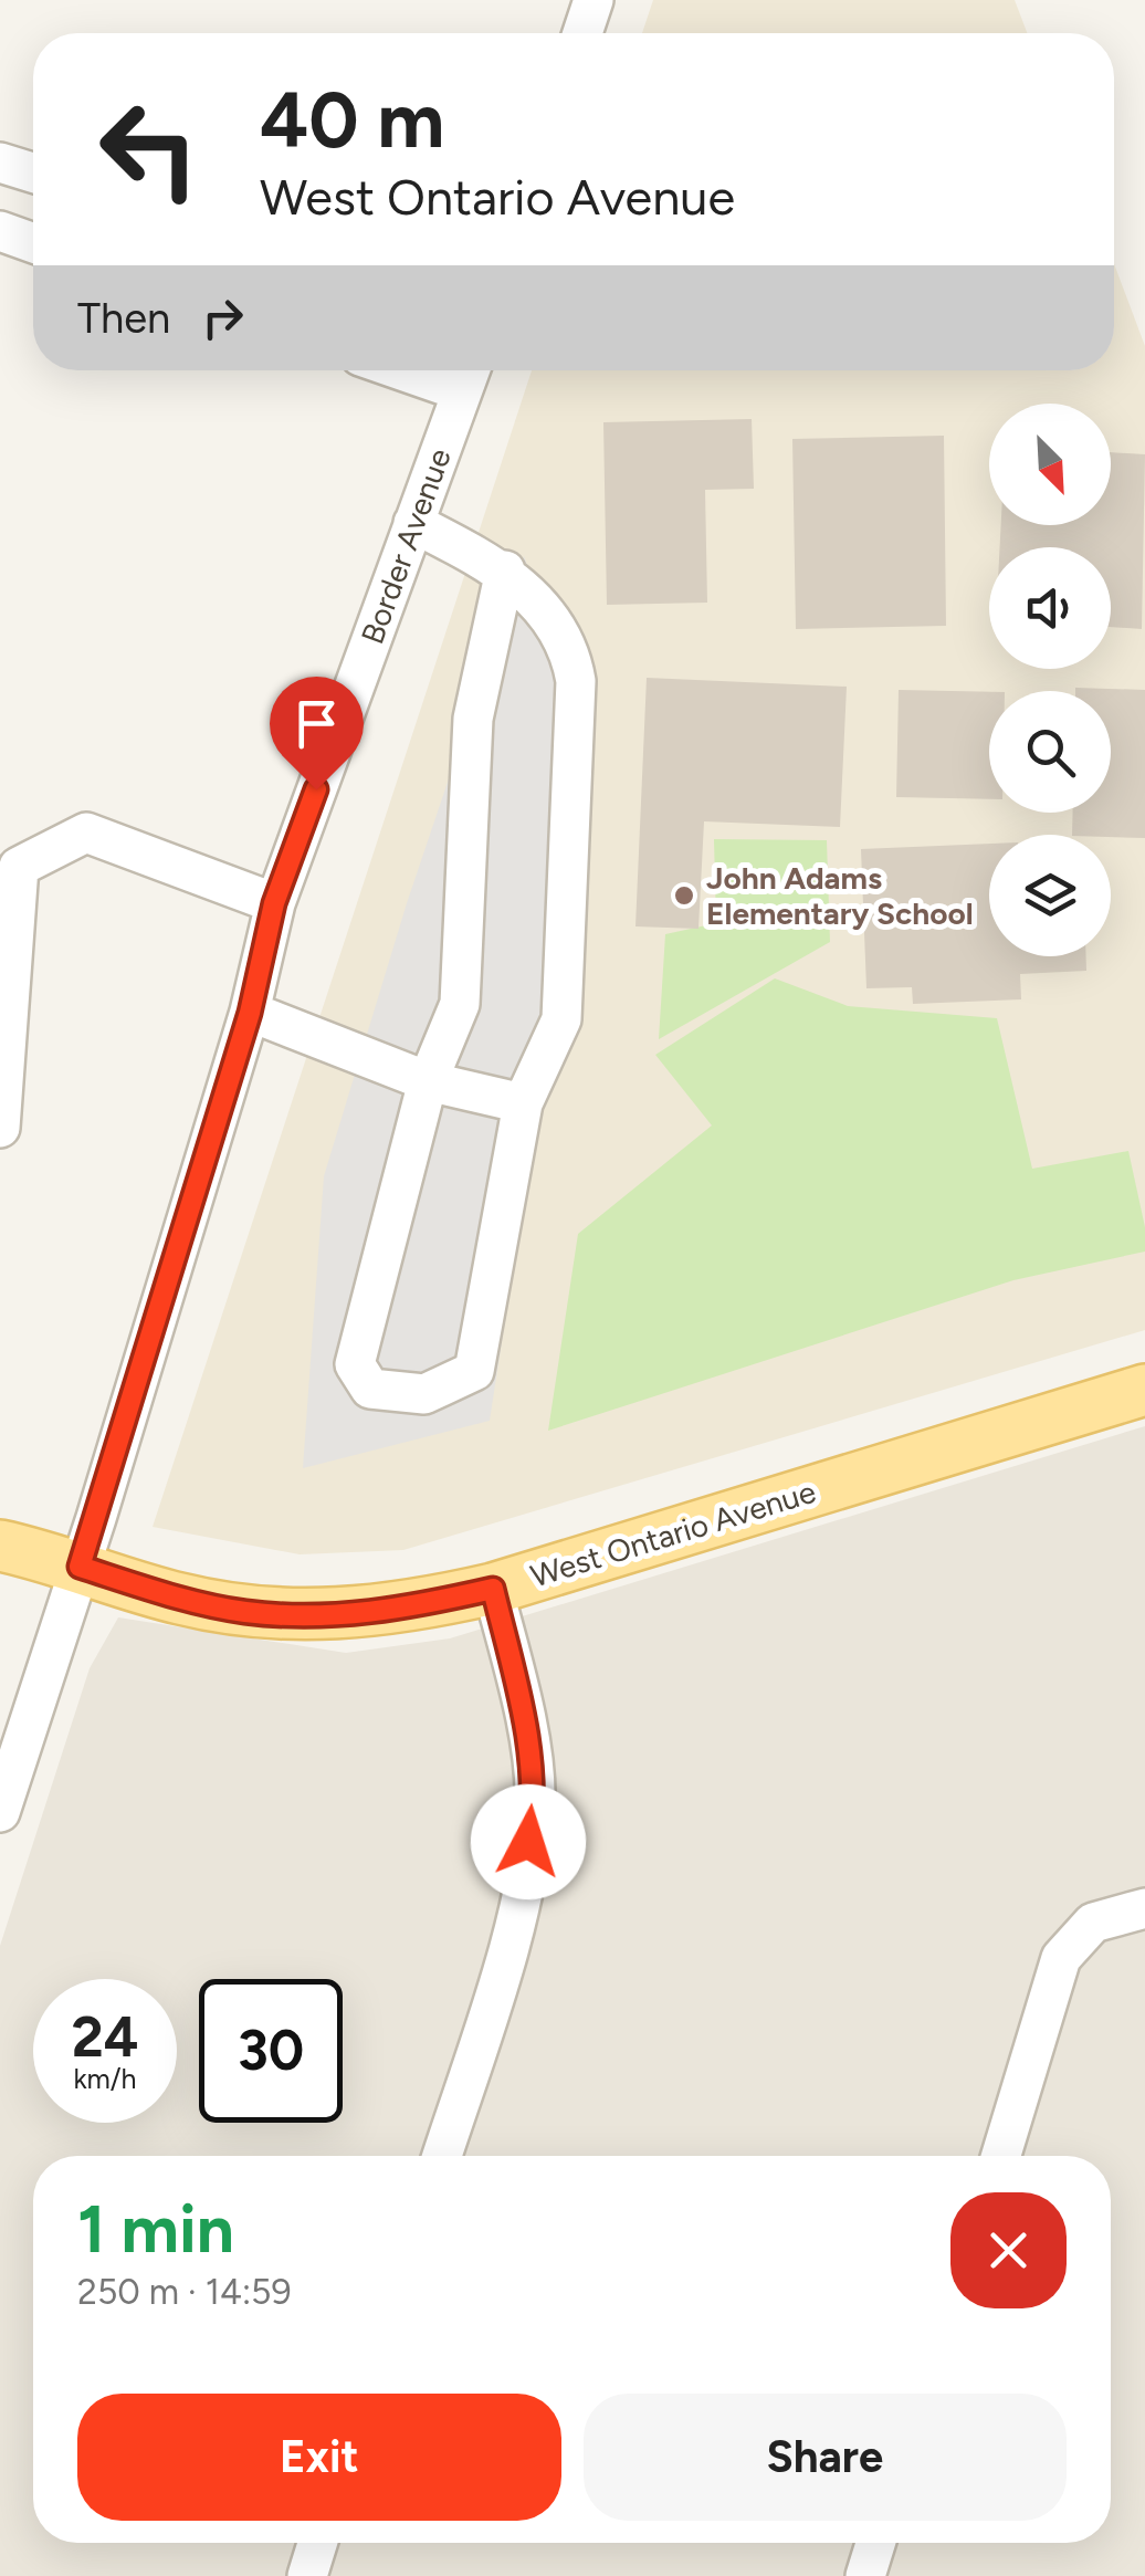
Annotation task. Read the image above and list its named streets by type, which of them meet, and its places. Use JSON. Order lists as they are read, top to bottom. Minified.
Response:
{"streets":{"main road":["West Ontario Avenue"],"street":["Border Avenue"]},"crossings":[["Border Avenue","West Ontario Avenue"]],"places":["John Adams Elementary School"],"north":"bottom right","page":{"turn":["40 m","West Ontario Avenue"],"then":"Then","speed":"24 km/h","limit":"30","heading":["1 min","250 m · 14:59"],"buttons":["Exit","Share"]}}
